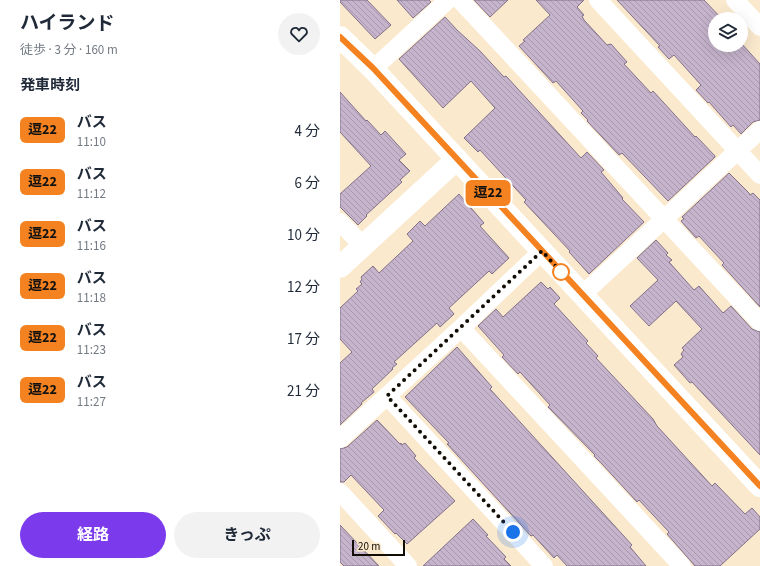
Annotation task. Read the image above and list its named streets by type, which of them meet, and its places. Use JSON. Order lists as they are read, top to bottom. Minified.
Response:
{"lines":["bus line 逗22"],"scale_bar":"20 m","page":{"heading":[["ハイランド","徒歩 · 3 分 · 160 m"],"発車時刻"],"on_map":"逗22","list":[{"mark":"逗22","name":"バス","note":"11:10","value":"4 分"},{"mark":"逗22","name":"バス","note":"11:12","value":"6 分"},{"mark":"逗22","name":"バス","note":"11:16","value":"10 分"},{"mark":"逗22","name":"バス","note":"11:18","value":"12 分"},{"mark":"逗22","name":"バス","note":"11:23","value":"17 分"},{"mark":"逗22","name":"バス","note":"11:27","value":"21 分"}],"buttons":["経路","きっぷ"],"scale":"20 m"}}
